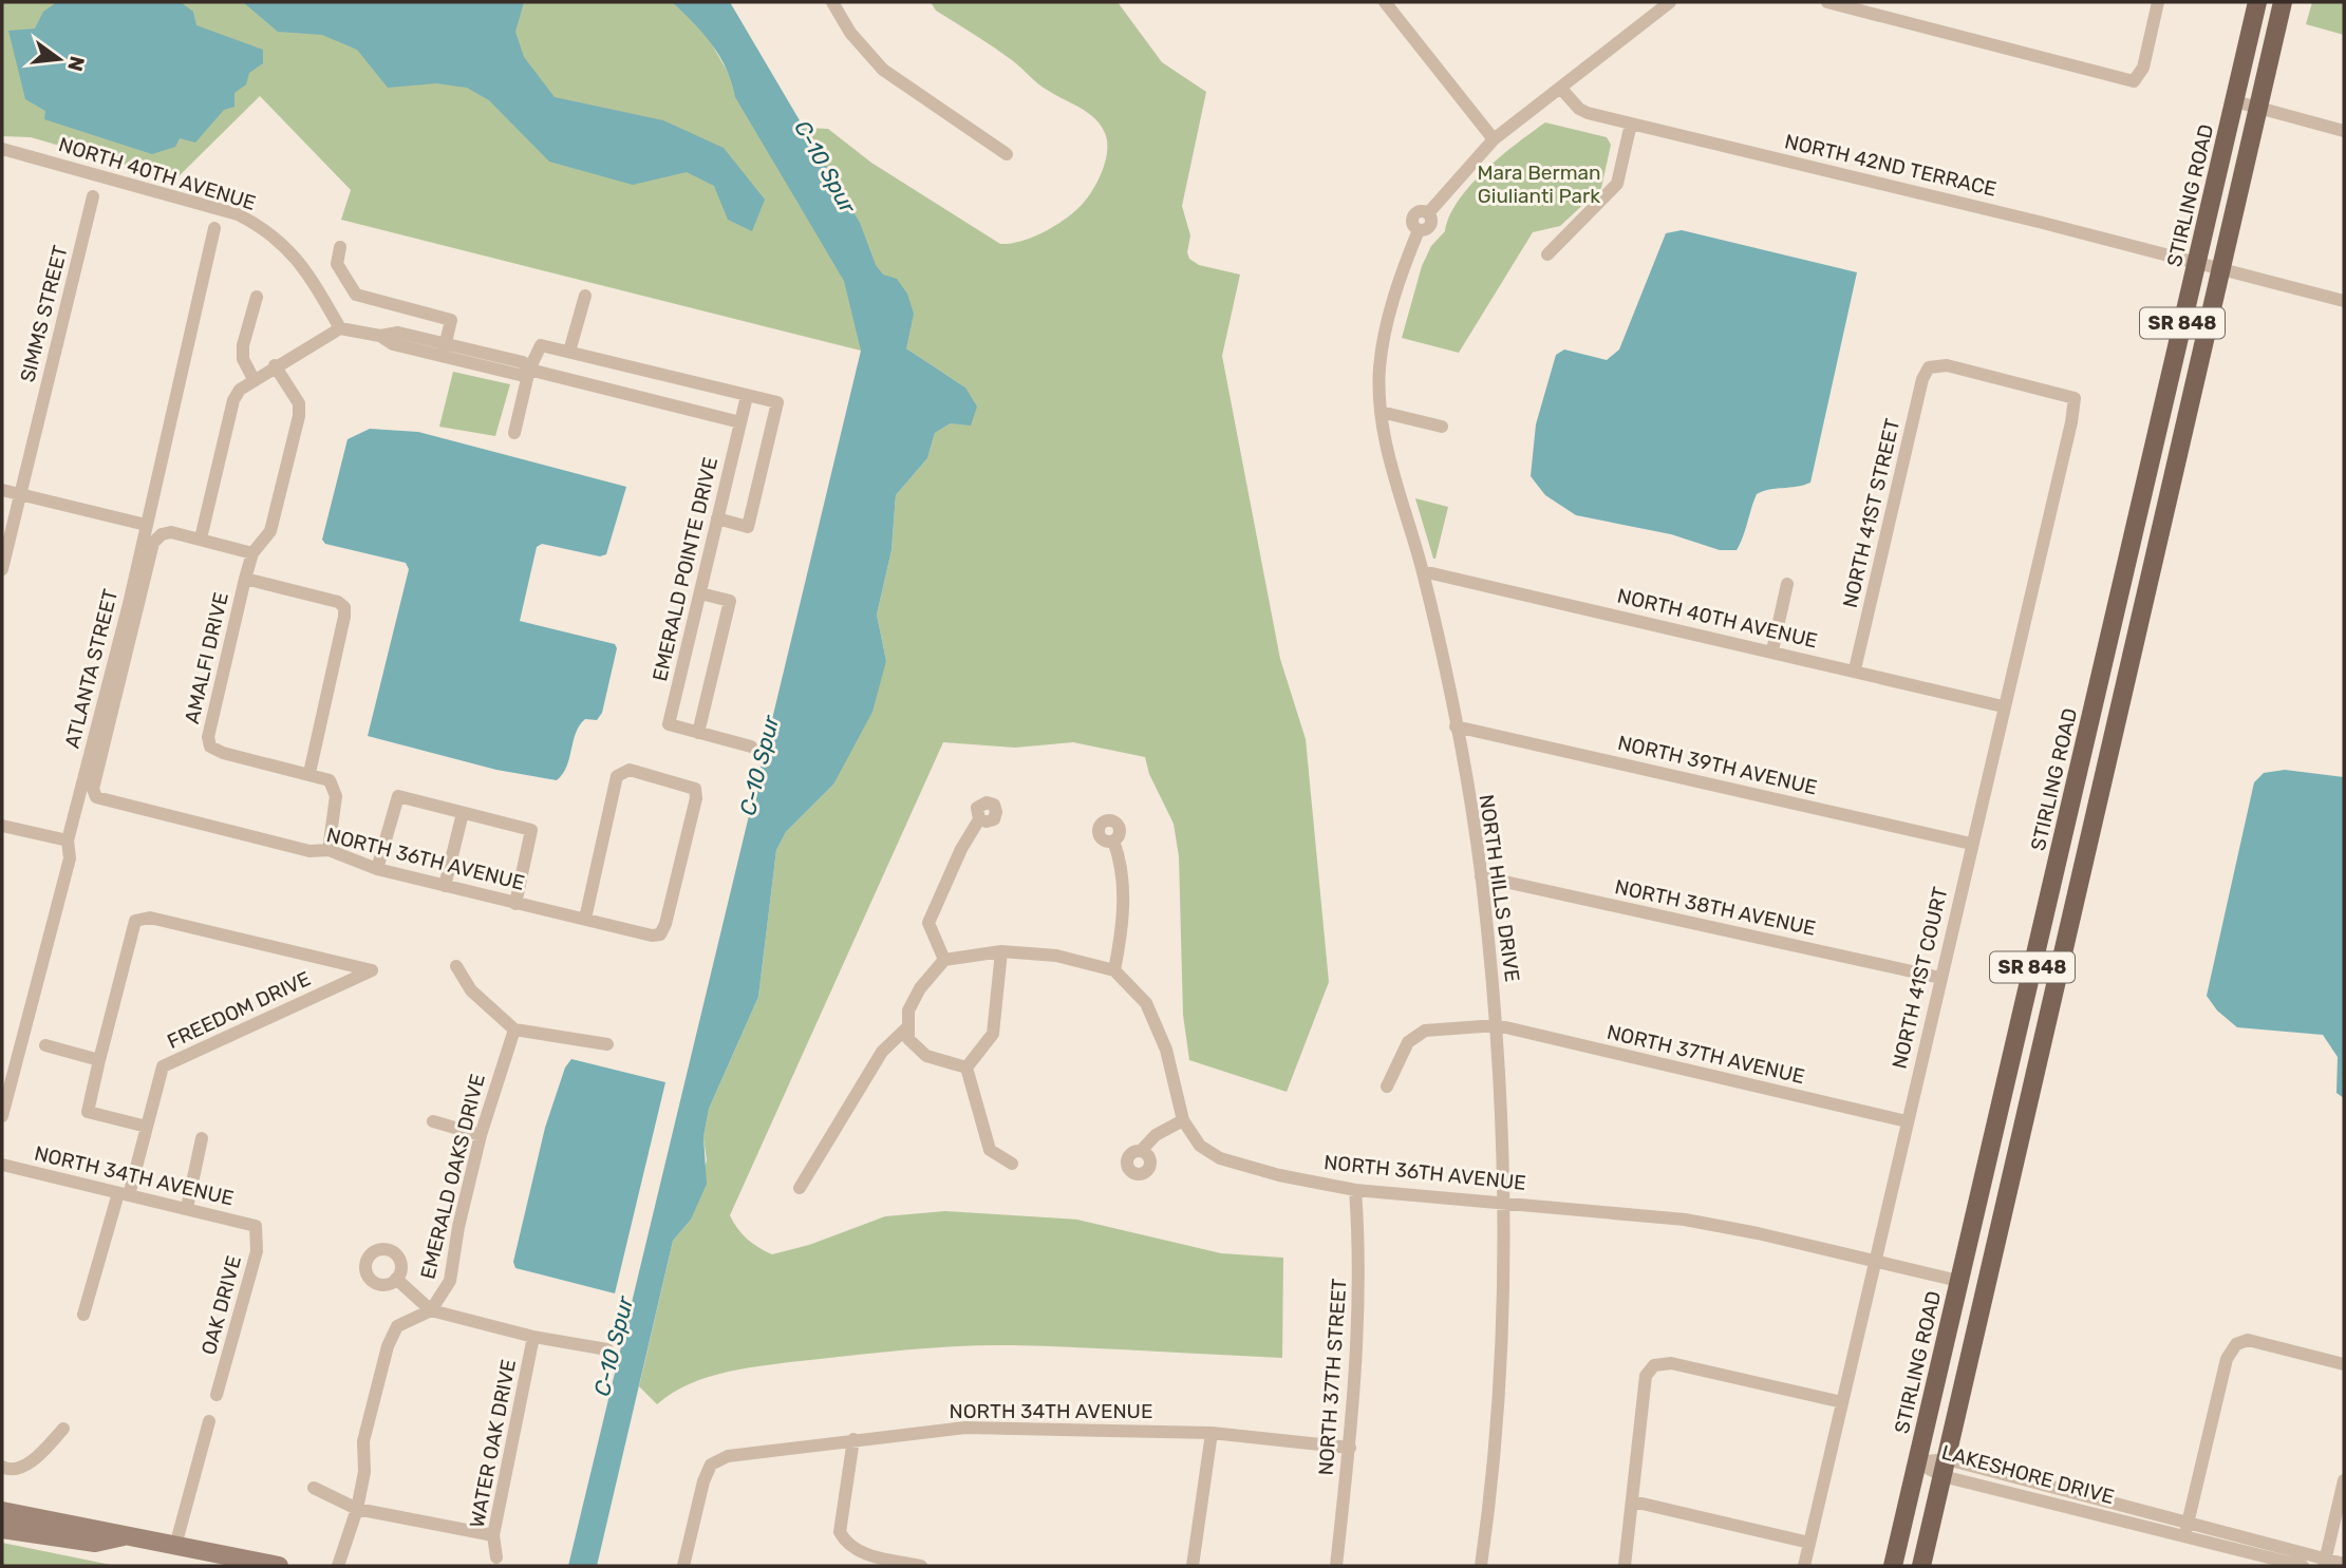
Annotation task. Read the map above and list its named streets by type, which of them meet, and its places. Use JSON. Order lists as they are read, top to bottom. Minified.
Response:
{"streets":{"main road":["STIRLING ROAD","SR 848"],"street":["NORTH 42ND TERRACE","NORTH 40TH AVENUE","SIMMS STREET","NORTH 41ST STREET","EMERALD POINTE DRIVE","AMALFI DRIVE","ATLANTA STREET","NORTH 39TH AVENUE","NORTH 36TH AVENUE","NORTH HILLS DRIVE","NORTH 38TH AVENUE","NORTH 41ST COURT","FREEDOM DRIVE","NORTH 37TH AVENUE","NORTH 34TH AVENUE","EMERALD OAKS DRIVE","OAK DRIVE","NORTH 37TH STREET","WATER OAK DRIVE","LAKESHORE DRIVE"]},"crossings":[["NORTH 42ND TERRACE","STIRLING ROAD"],["NORTH 42ND TERRACE","SR 848"],["NORTH 40TH AVENUE","NORTH 41ST STREET"],["NORTH 40TH AVENUE","NORTH HILLS DRIVE"],["NORTH 40TH AVENUE","NORTH 41ST COURT"],["STIRLING ROAD","NORTH 36TH AVENUE"],["STIRLING ROAD","LAKESHORE DRIVE"],["SR 848","LAKESHORE DRIVE"],["NORTH 41ST STREET","NORTH 41ST COURT"],["NORTH 39TH AVENUE","NORTH HILLS DRIVE"],["NORTH 39TH AVENUE","NORTH 41ST COURT"],["NORTH 36TH AVENUE","NORTH HILLS DRIVE"],["NORTH 36TH AVENUE","NORTH 41ST COURT"],["NORTH 36TH AVENUE","NORTH 37TH STREET"],["NORTH HILLS DRIVE","NORTH 38TH AVENUE"],["NORTH HILLS DRIVE","NORTH 37TH AVENUE"],["NORTH 38TH AVENUE","NORTH 41ST COURT"],["NORTH 41ST COURT","NORTH 37TH AVENUE"],["FREEDOM DRIVE","NORTH 34TH AVENUE"],["NORTH 34TH AVENUE","OAK DRIVE"],["NORTH 34TH AVENUE","NORTH 37TH STREET"]],"water":["C-10 Spur"],"parks":["Mara Berman Giulianti Park"],"north":"right"}
